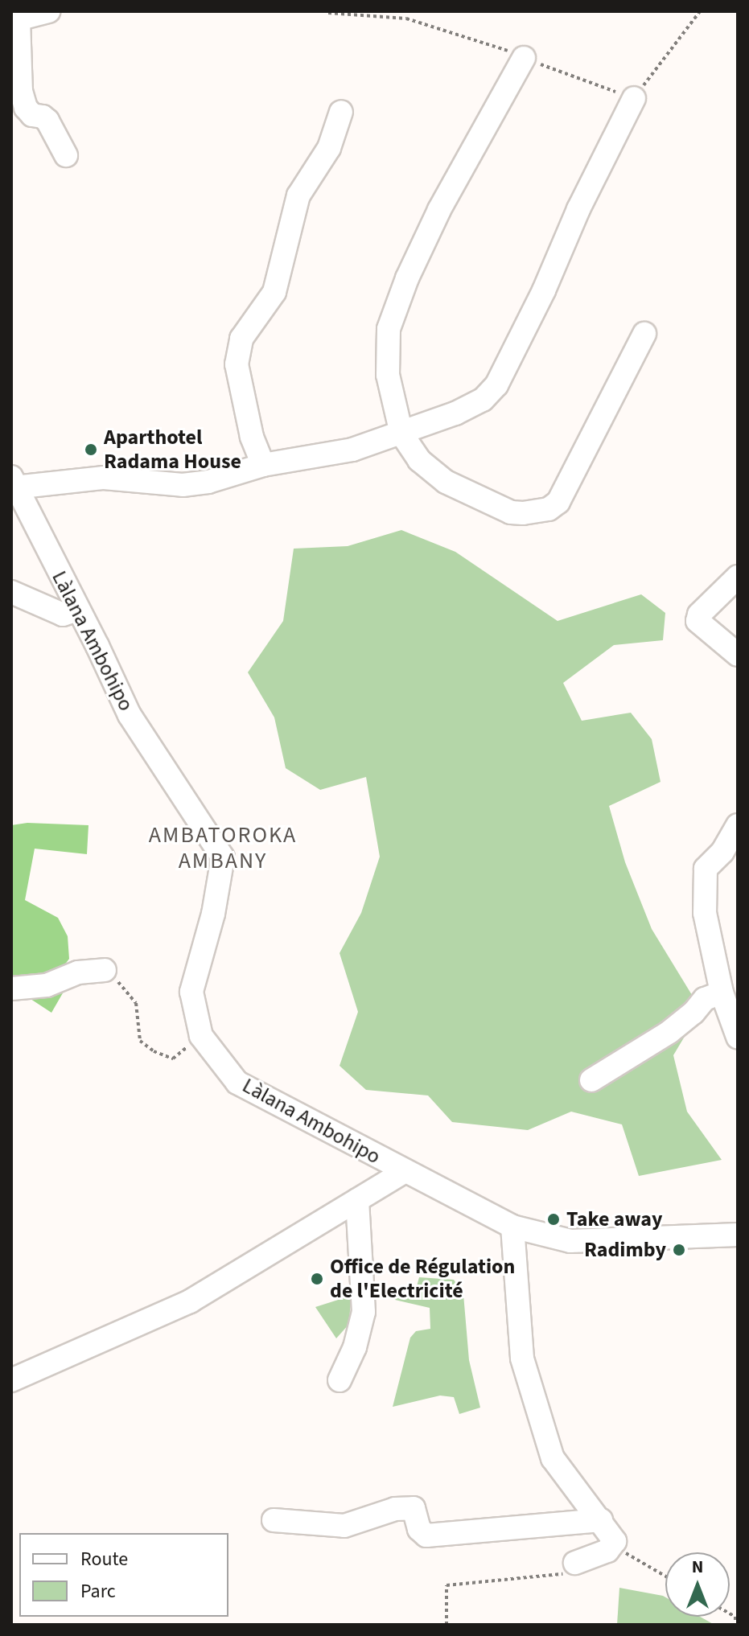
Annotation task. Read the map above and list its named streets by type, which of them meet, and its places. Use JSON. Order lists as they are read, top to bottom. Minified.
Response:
{"streets":{"street":["Làlana Ambohipo"]},"districts":["AMBATOROKA AMBANY"],"places":["Aparthotel Radama House","Take away","Radimby","Office de Régulation de l'Electricité"],"legend":["Route","Parc"],"north":"top"}
